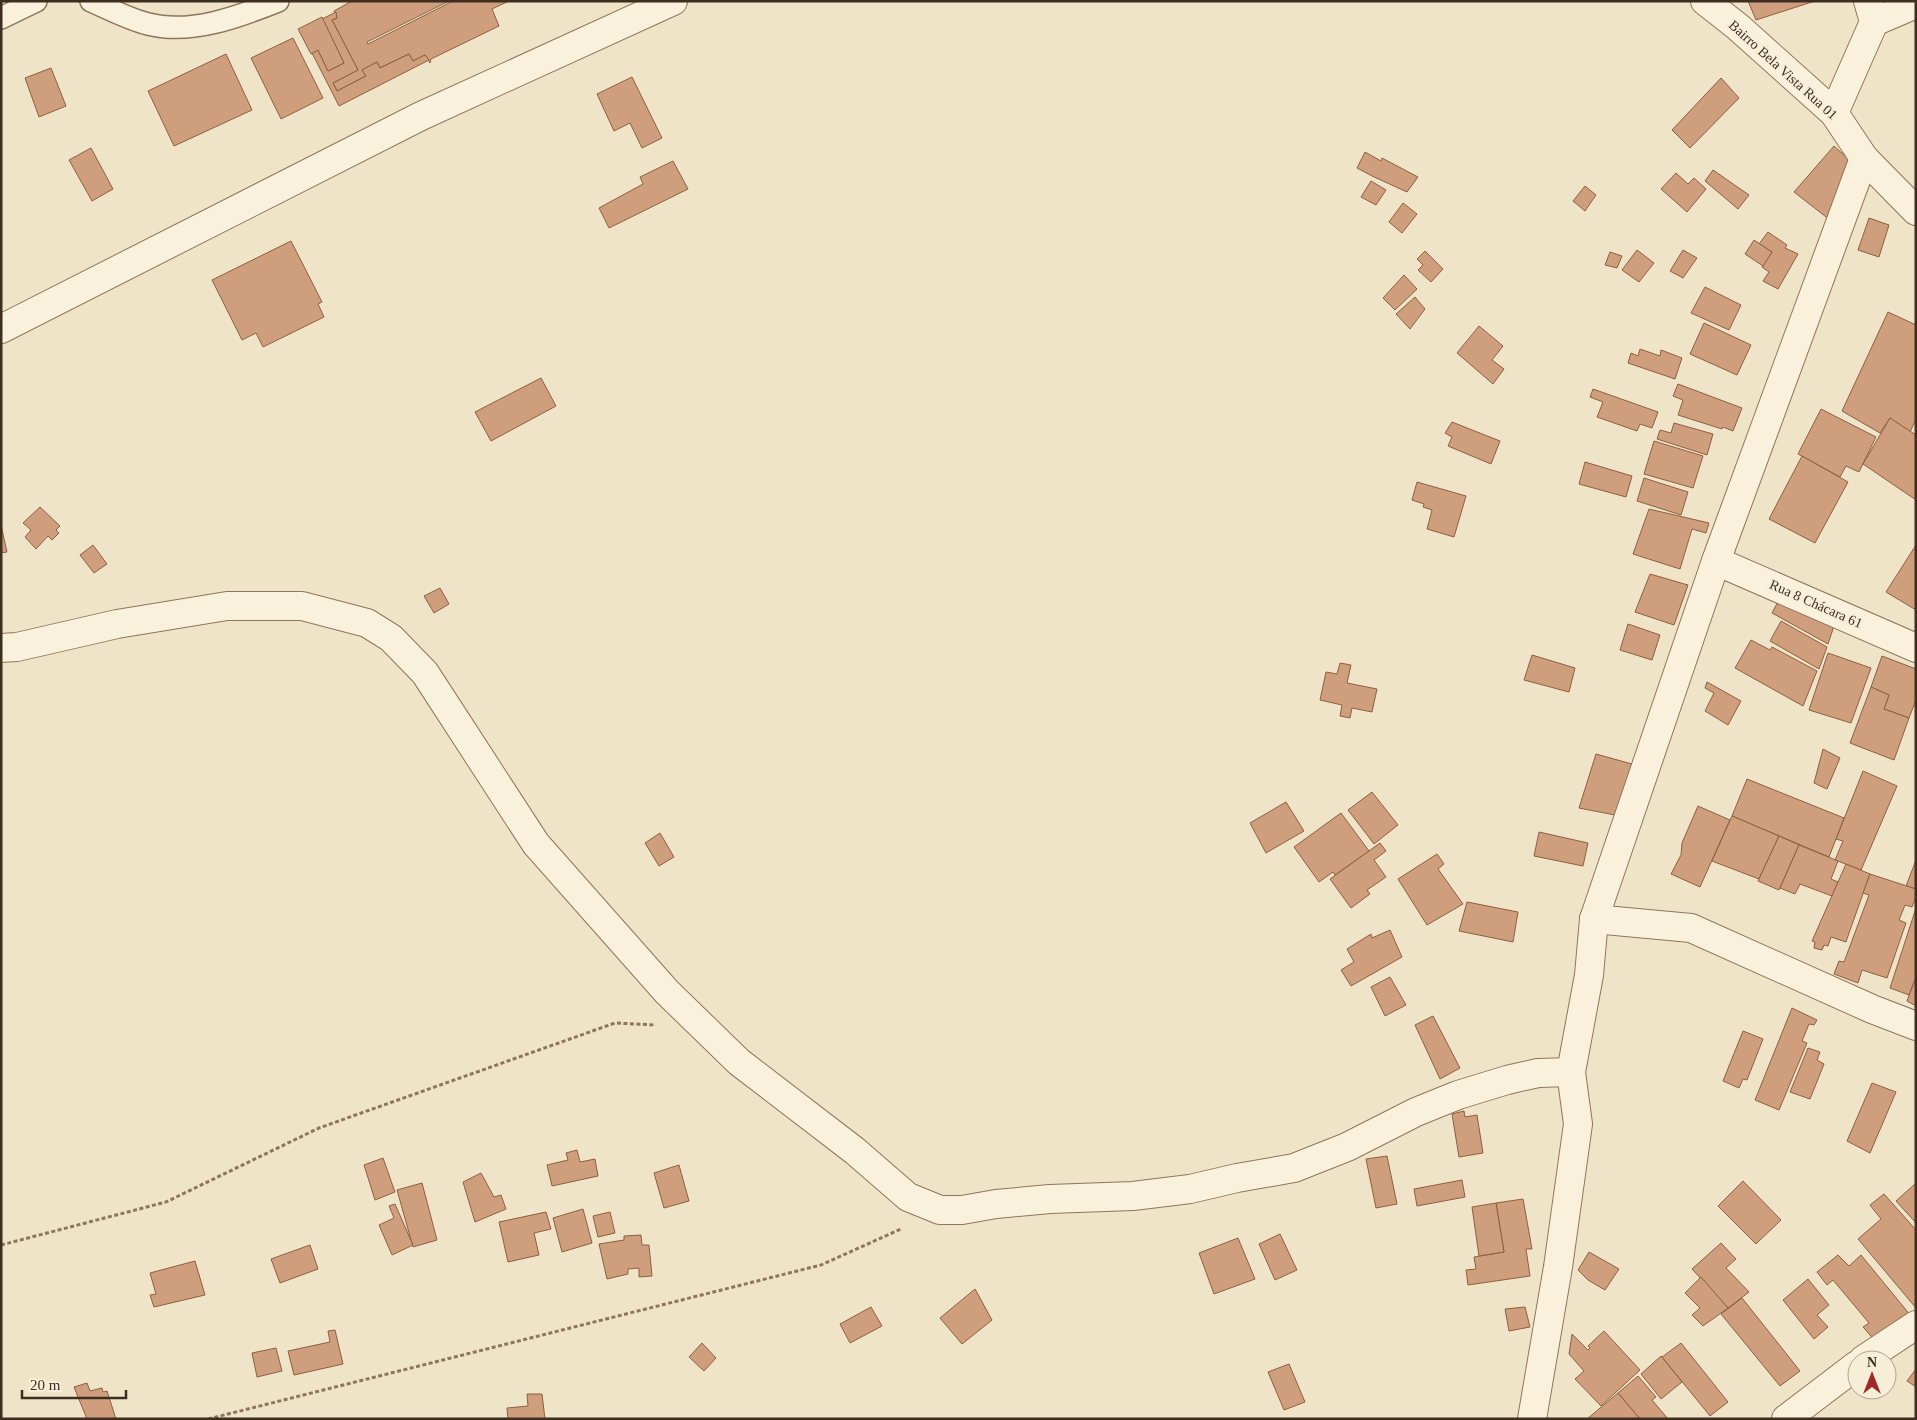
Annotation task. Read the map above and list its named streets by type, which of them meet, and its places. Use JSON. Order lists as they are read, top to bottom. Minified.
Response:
{"streets":{"street":["Bairro Bela Vista Rua 01","Rua 8 Chácara 61"]},"scale_bar":"20 m","north":"top"}
